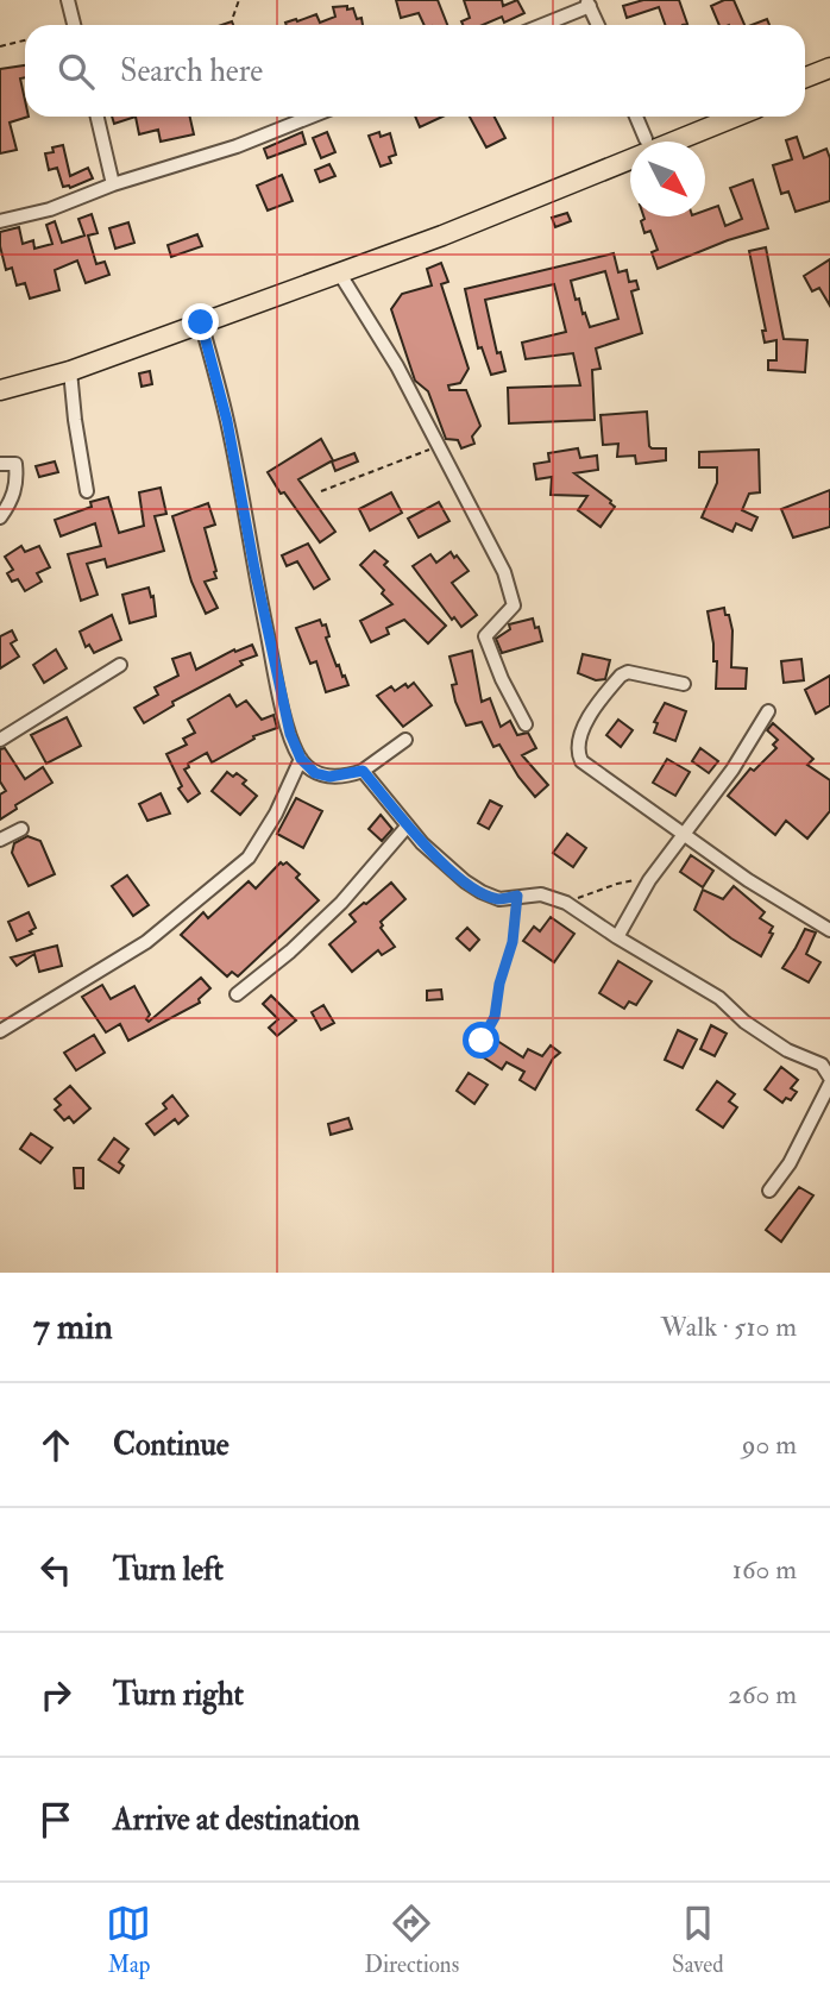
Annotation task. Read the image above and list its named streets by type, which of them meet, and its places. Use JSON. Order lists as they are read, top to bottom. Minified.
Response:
{"north":"bottom right","page":{"search":"Search here","heading":["7 min","Walk · 510 m"],"list":[["Continue","90 m"],["Turn left","160 m"],["Turn right","260 m"],"Arrive at destination"],"nav":["Map","Directions","Saved"]}}
